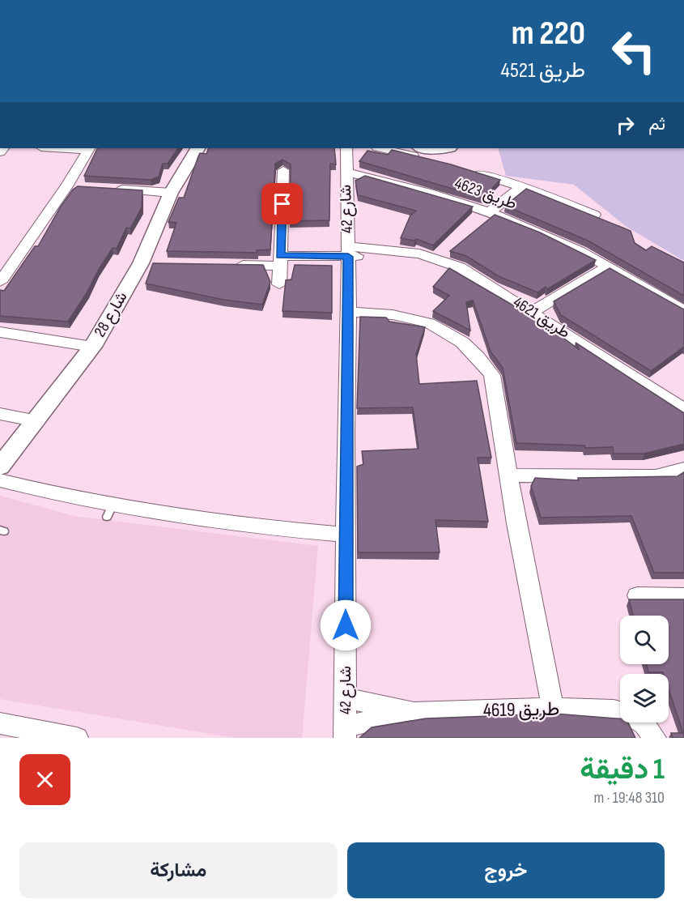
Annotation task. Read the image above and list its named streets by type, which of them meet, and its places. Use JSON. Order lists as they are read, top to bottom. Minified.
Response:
{"streets":{"street":["طريق 4623","شارع 42","شارع 28","طريق 4621","طريق 4619"]},"crossings":[["طريق 4623","شارع 42"],["شارع 42","طريق 4621"],["شارع 42","طريق 4619"]],"page":{"turn":["220 m","طريق 4521"],"then":"ثم","heading":["1 دقيقة","310 m · 19:48"],"buttons":["خروج","مشاركة"]}}
